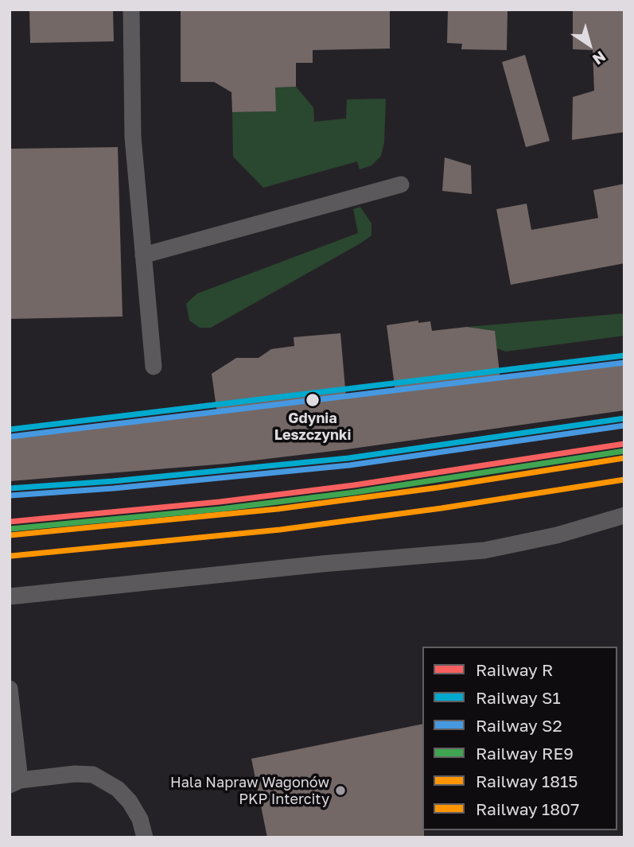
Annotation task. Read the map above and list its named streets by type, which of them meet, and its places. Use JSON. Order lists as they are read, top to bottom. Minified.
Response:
{"places":["Gdynia Leszczynki","Hala Napraw Wagonów PKP Intercity"],"lines":["rail line S1","rail line S2","rail line R","rail line RE9","rail line 1815","rail line 1807"],"legend":["Railway R","Railway S1","Railway S2","Railway RE9","Railway 1815","Railway 1807"],"north":"bottom right"}
